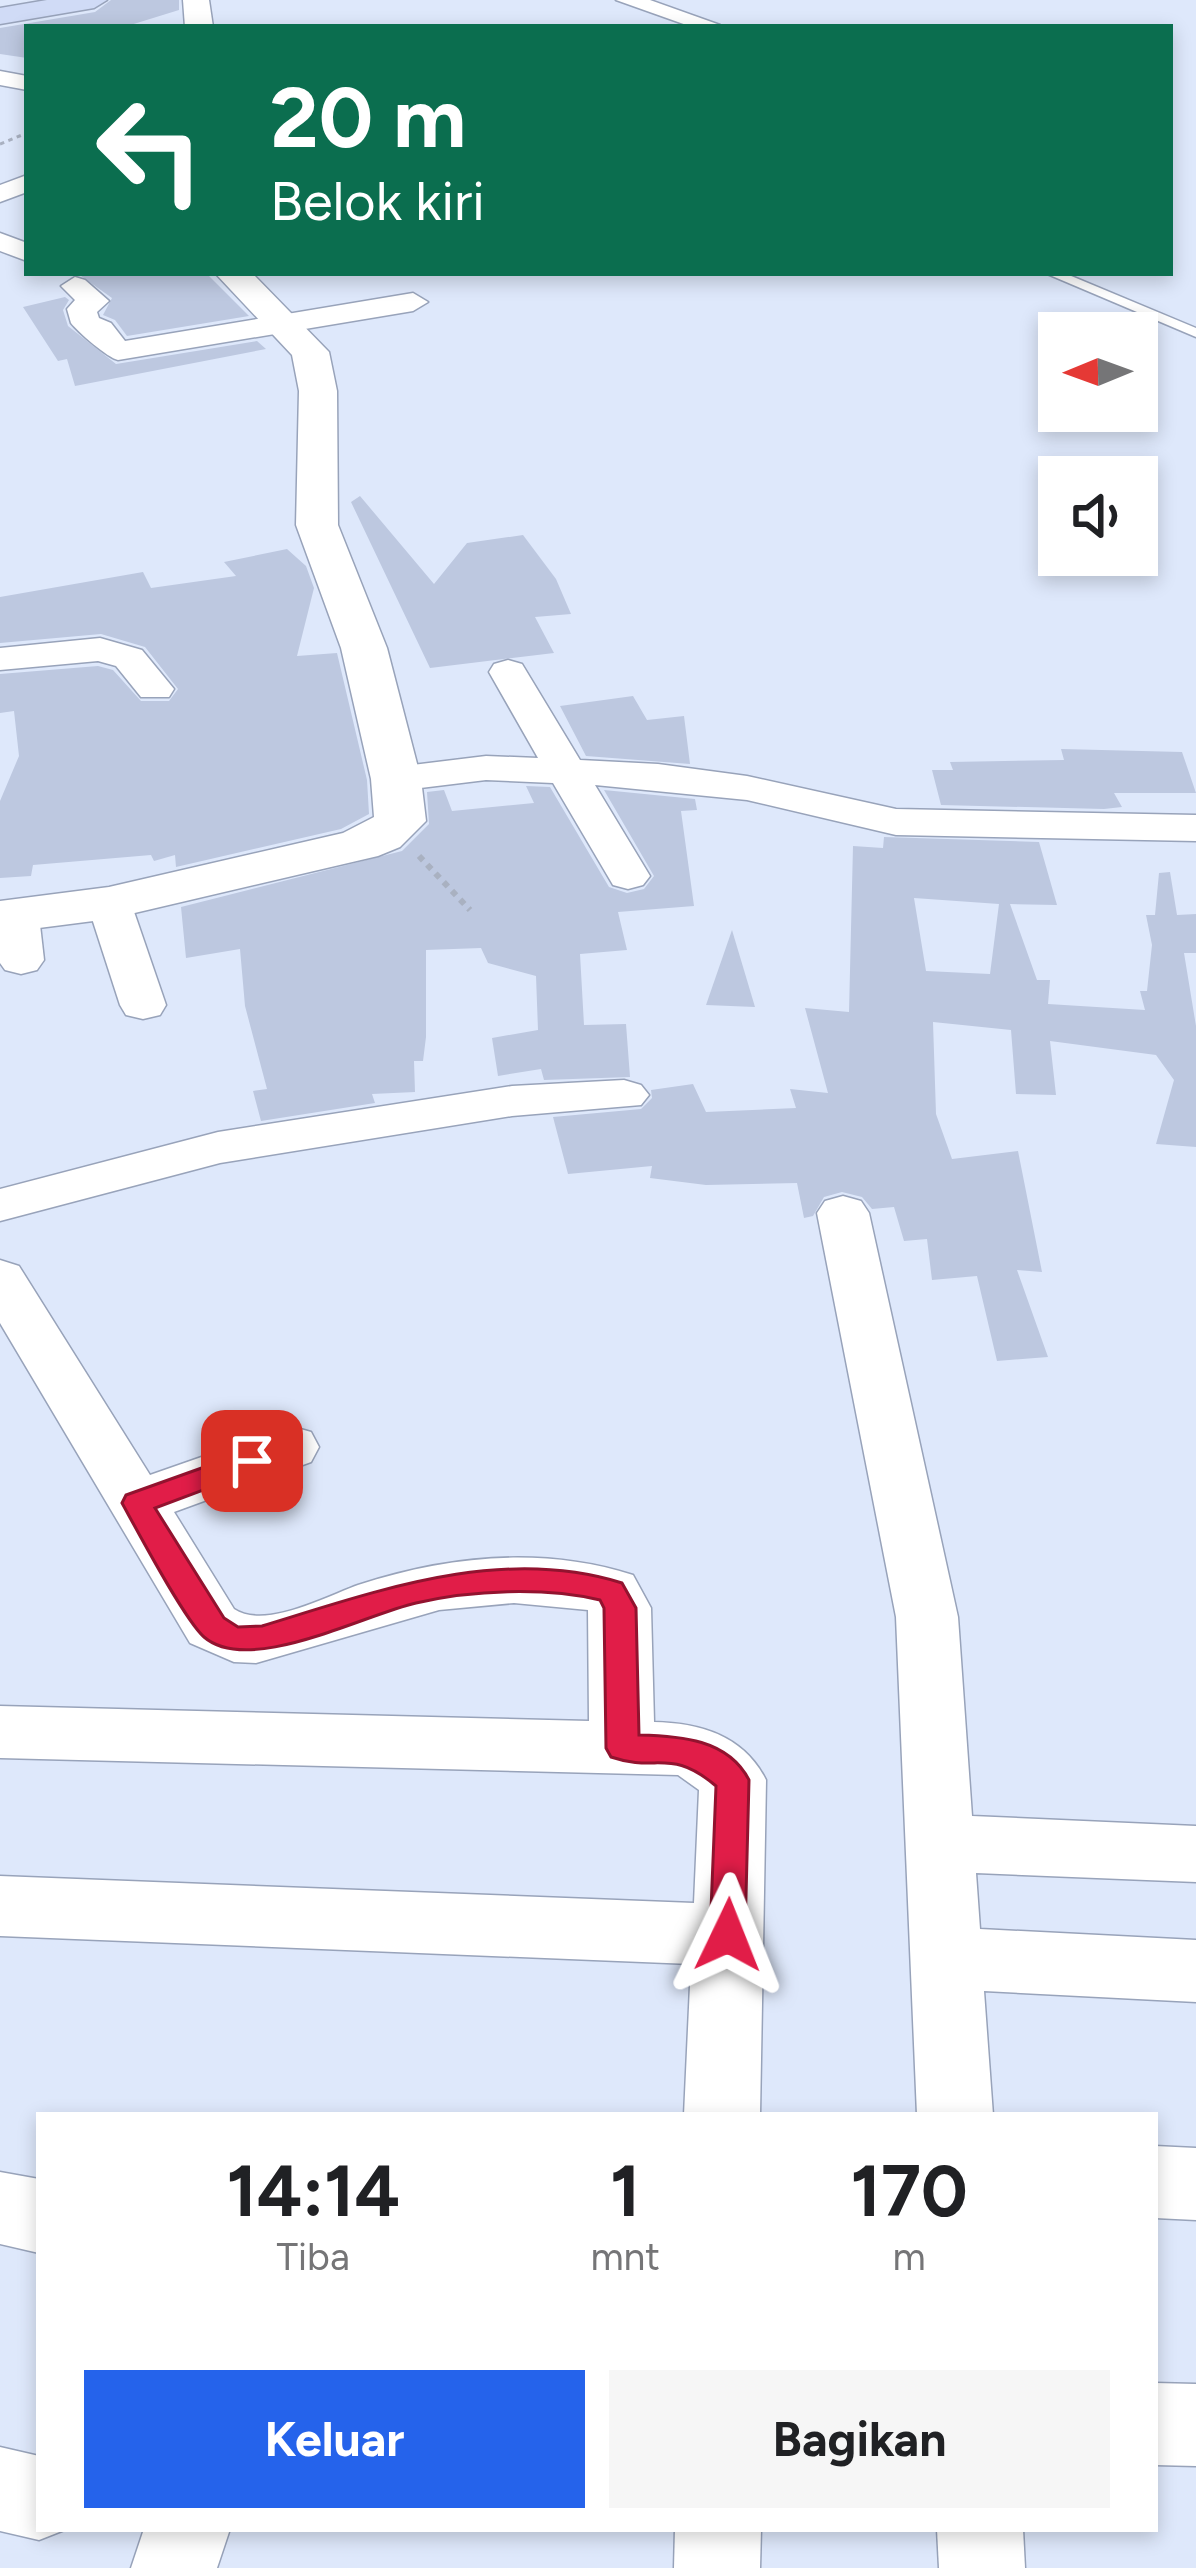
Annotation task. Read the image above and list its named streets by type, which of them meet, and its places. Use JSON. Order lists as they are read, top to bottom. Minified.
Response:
{"north":"left","page":{"turn":["20 m","Belok kiri"],"eta":["14:14","Tiba","1","mnt","170","m"],"buttons":["Keluar","Bagikan"]}}
